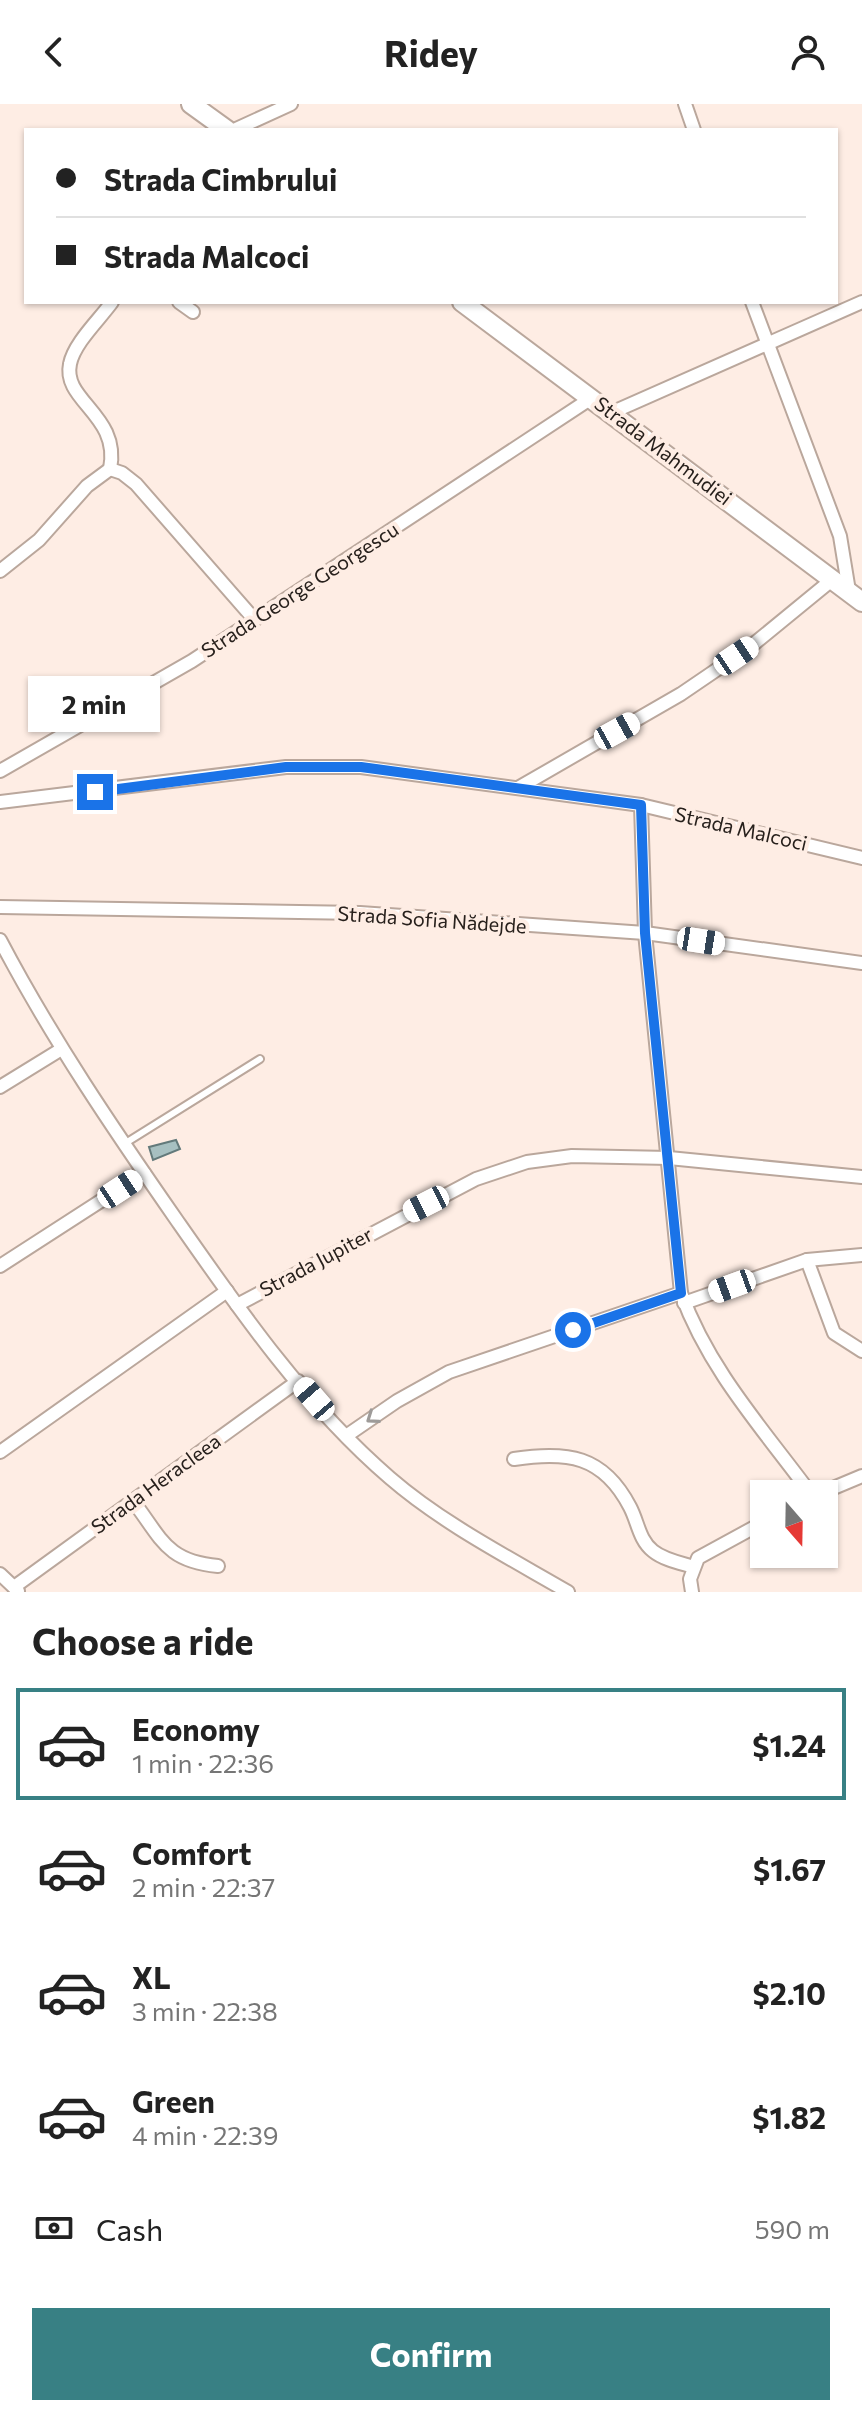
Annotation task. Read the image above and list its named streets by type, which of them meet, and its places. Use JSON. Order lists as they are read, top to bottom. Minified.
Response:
{"streets":{"main road":["Strada Mahmudiei"],"street":["Strada George Georgescu","Strada Malcoci","Strada Sofia Nădejde","Strada Jupiter","Strada Heracleea"]},"crossings":[["Strada Mahmudiei","Strada George Georgescu"]],"north":"bottom","page":{"header":"Ridey","banner":["Strada Cimbrului","Strada Malcoci"],"bubble":"2 min","heading":"Choose a ride","list":[{"name":"Economy","note":"1 min · 22:36","value":"$1.24"},{"name":"Comfort","note":"2 min · 22:37","value":"$1.67"},{"name":"XL","note":"3 min · 22:38","value":"$2.10"},{"name":"Green","note":"4 min · 22:39","value":"$1.82"}],"pay":["Cash","590 m"],"buttons":"Confirm"}}
